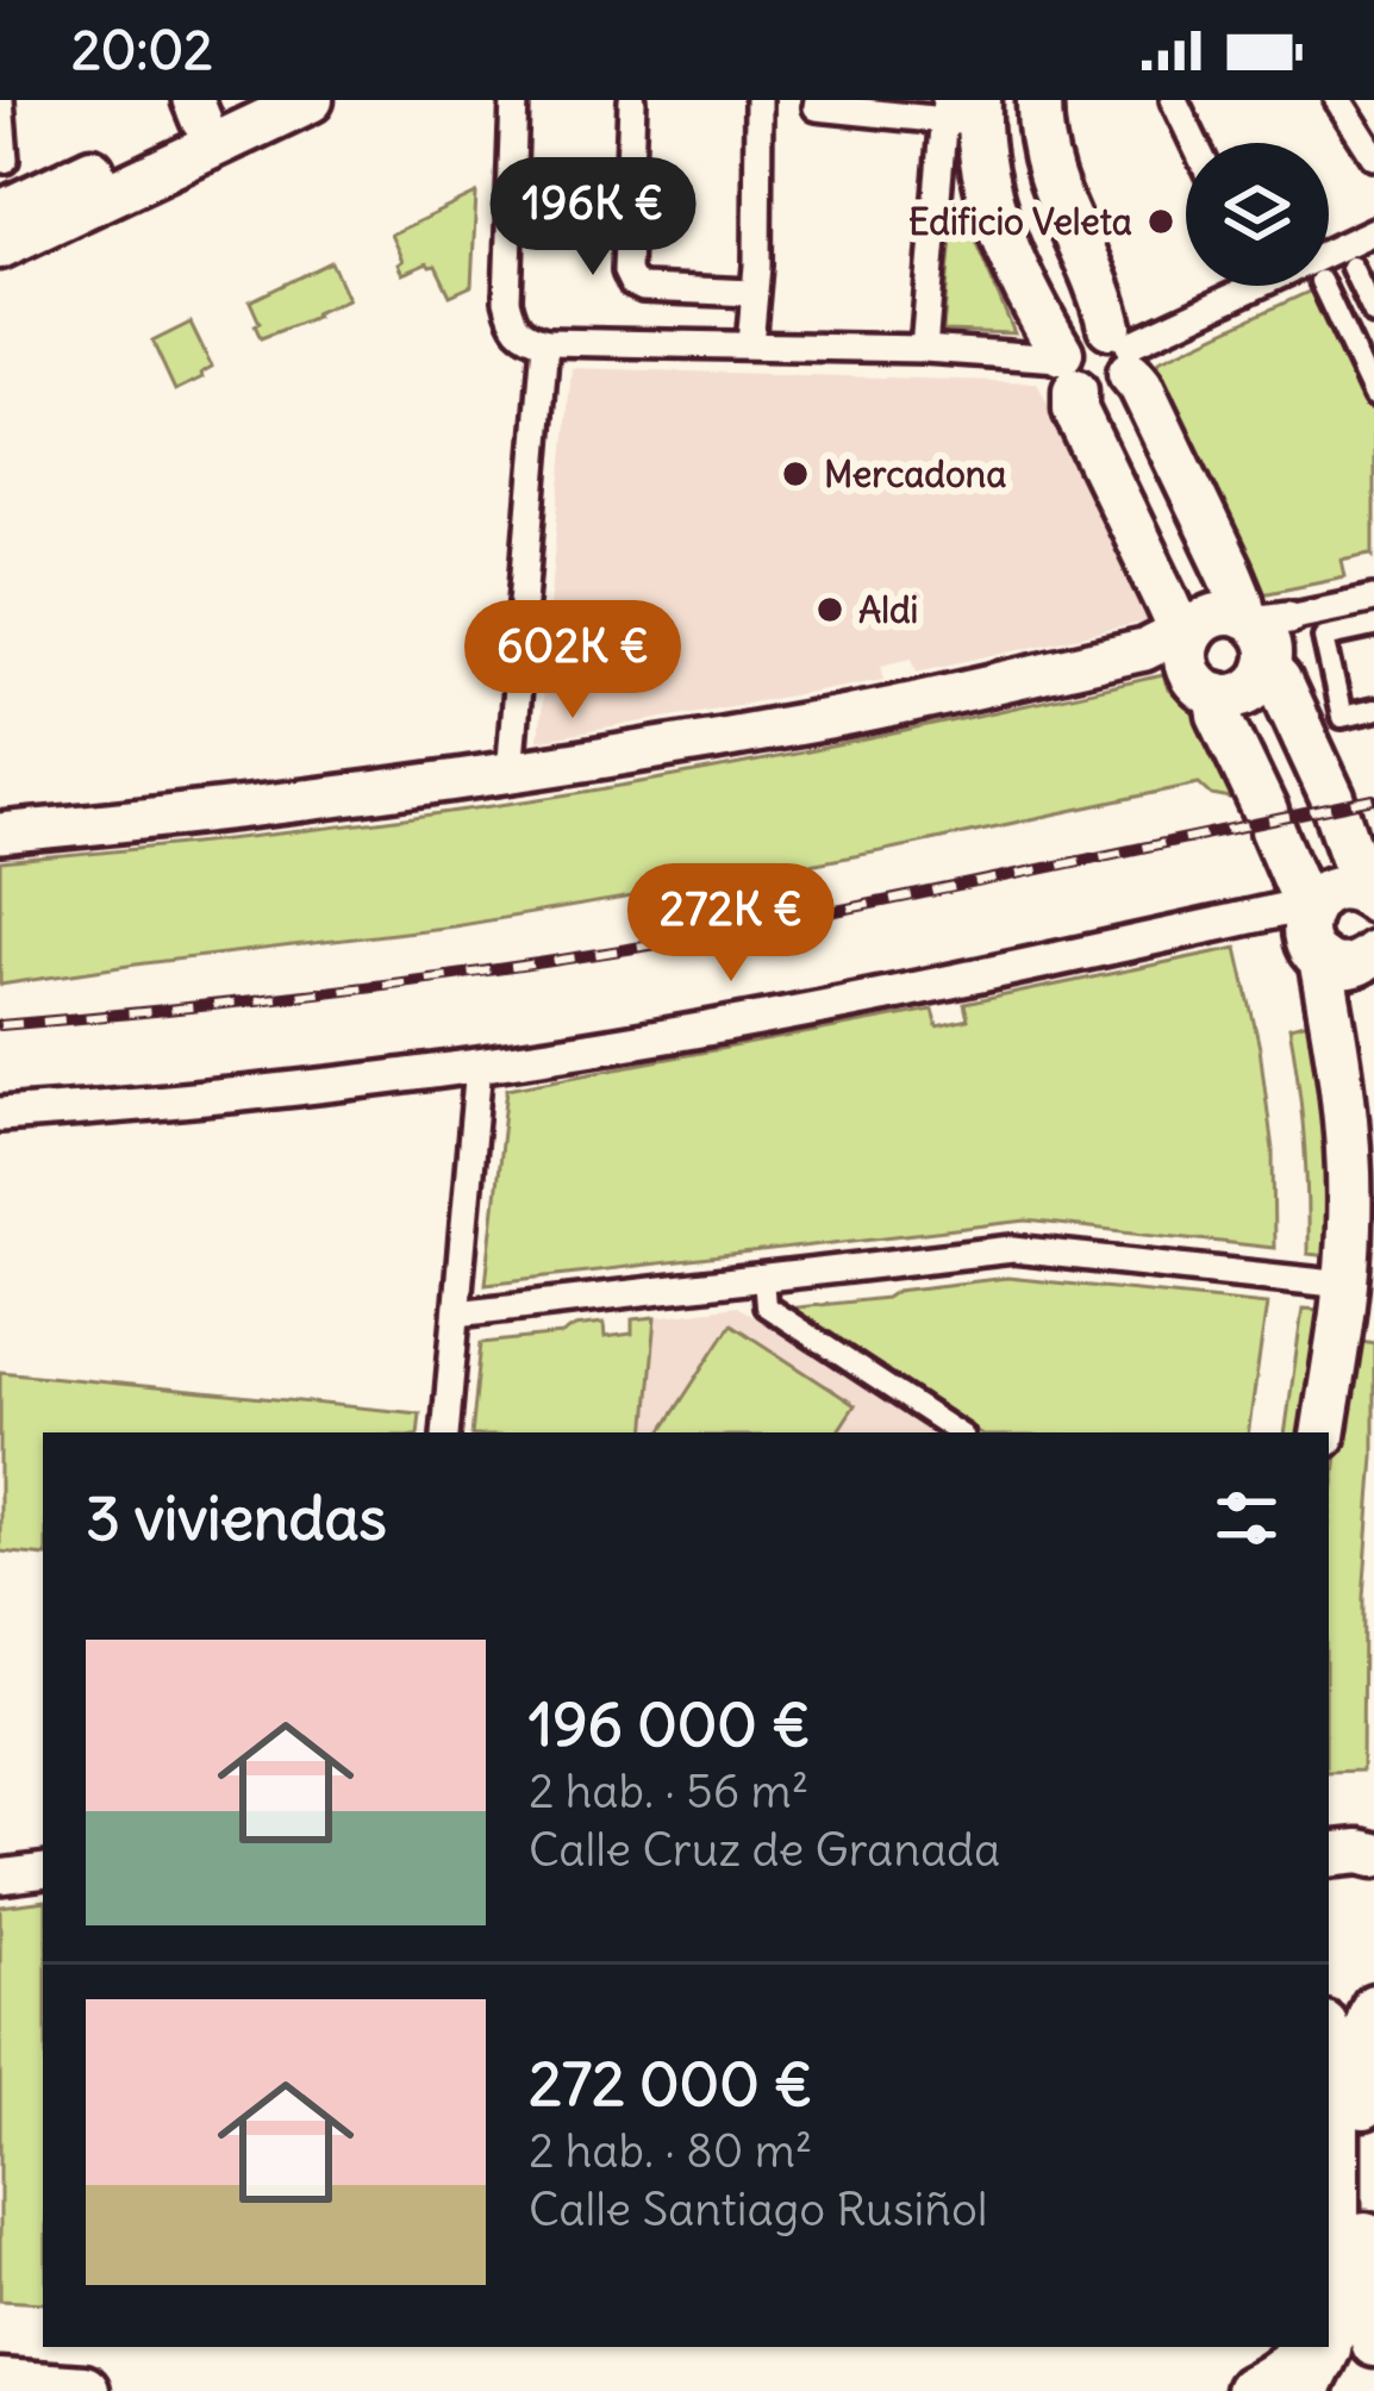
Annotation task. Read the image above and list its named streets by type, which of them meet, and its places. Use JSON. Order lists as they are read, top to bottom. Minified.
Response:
{"places":["Edificio Veleta","Mercadona","Aldi"],"page":{"status":"20:02","price":["196K €","602K €","272K €"],"heading":"3 viviendas","list":[{"name":"196 000 €","note":"2 hab. · 56 m² · Calle Cruz de Granada"},{"name":"272 000 €","note":"2 hab. · 80 m² · Calle Santiago Rusiñol"}]}}
